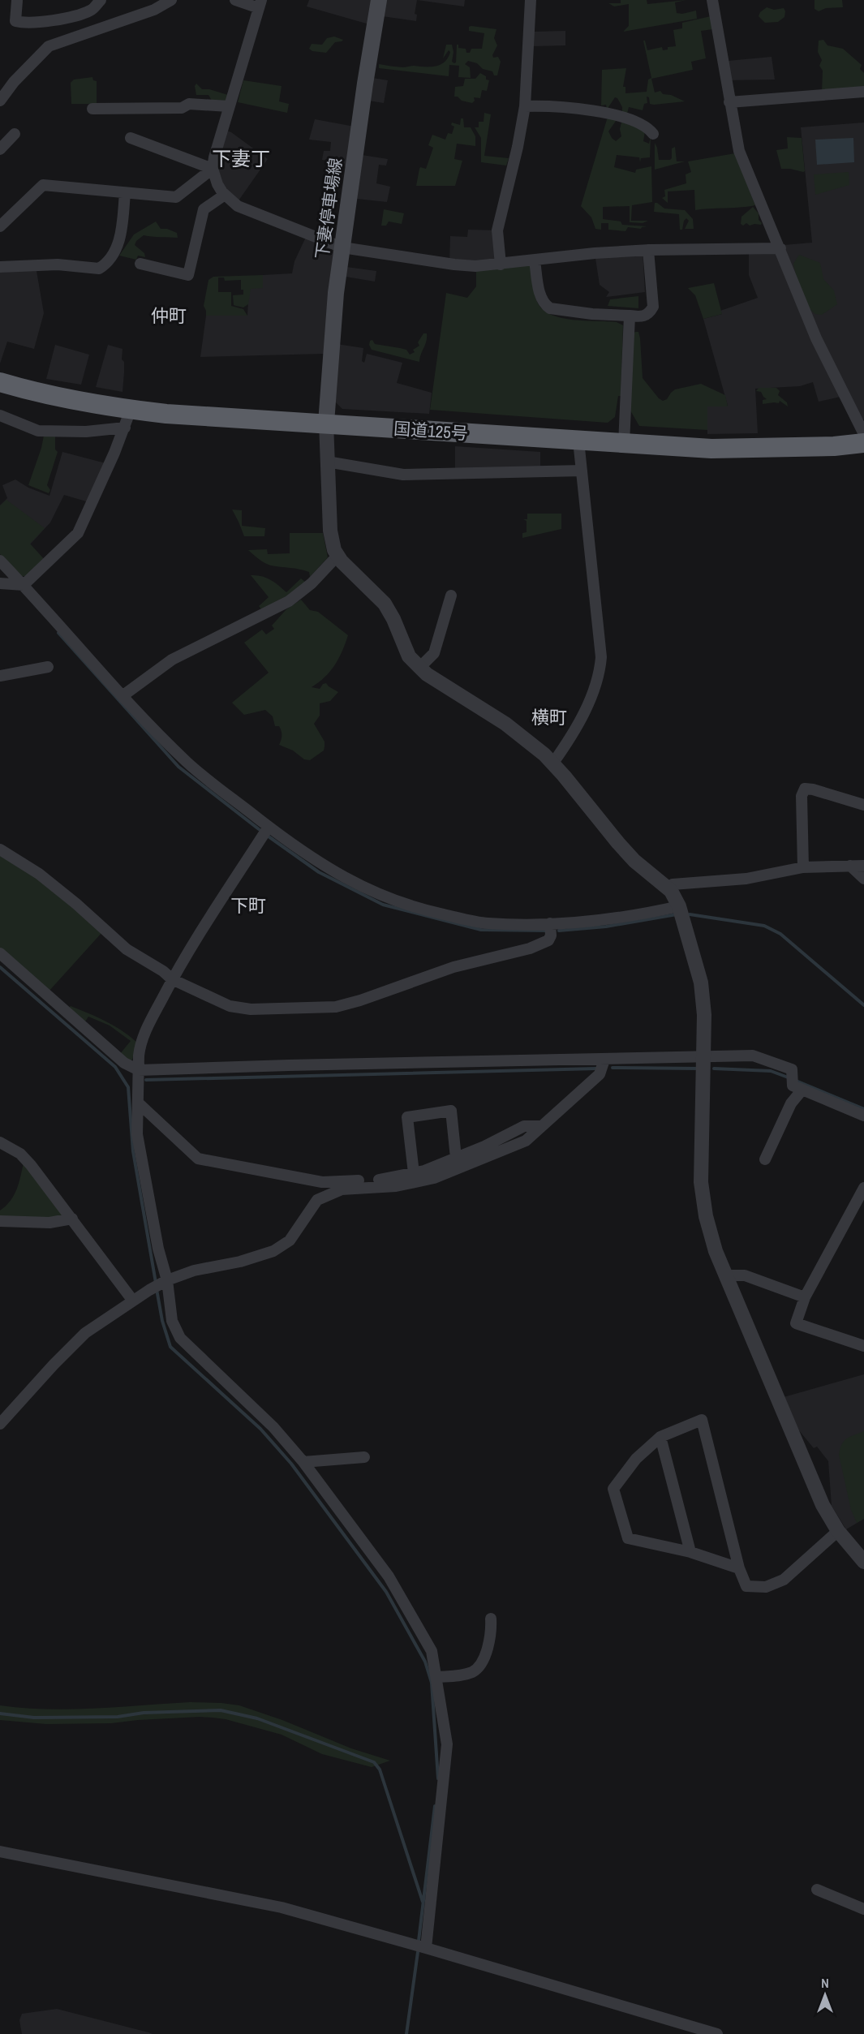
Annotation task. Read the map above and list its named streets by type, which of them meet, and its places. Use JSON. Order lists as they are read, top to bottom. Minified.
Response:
{"streets":{"highway":["国道125号"],"main road":["下妻停車場線"]},"crossings":[["下妻停車場線","国道125号"]],"districts":["下妻丁","仲町","横町","下町"],"north":"top"}
